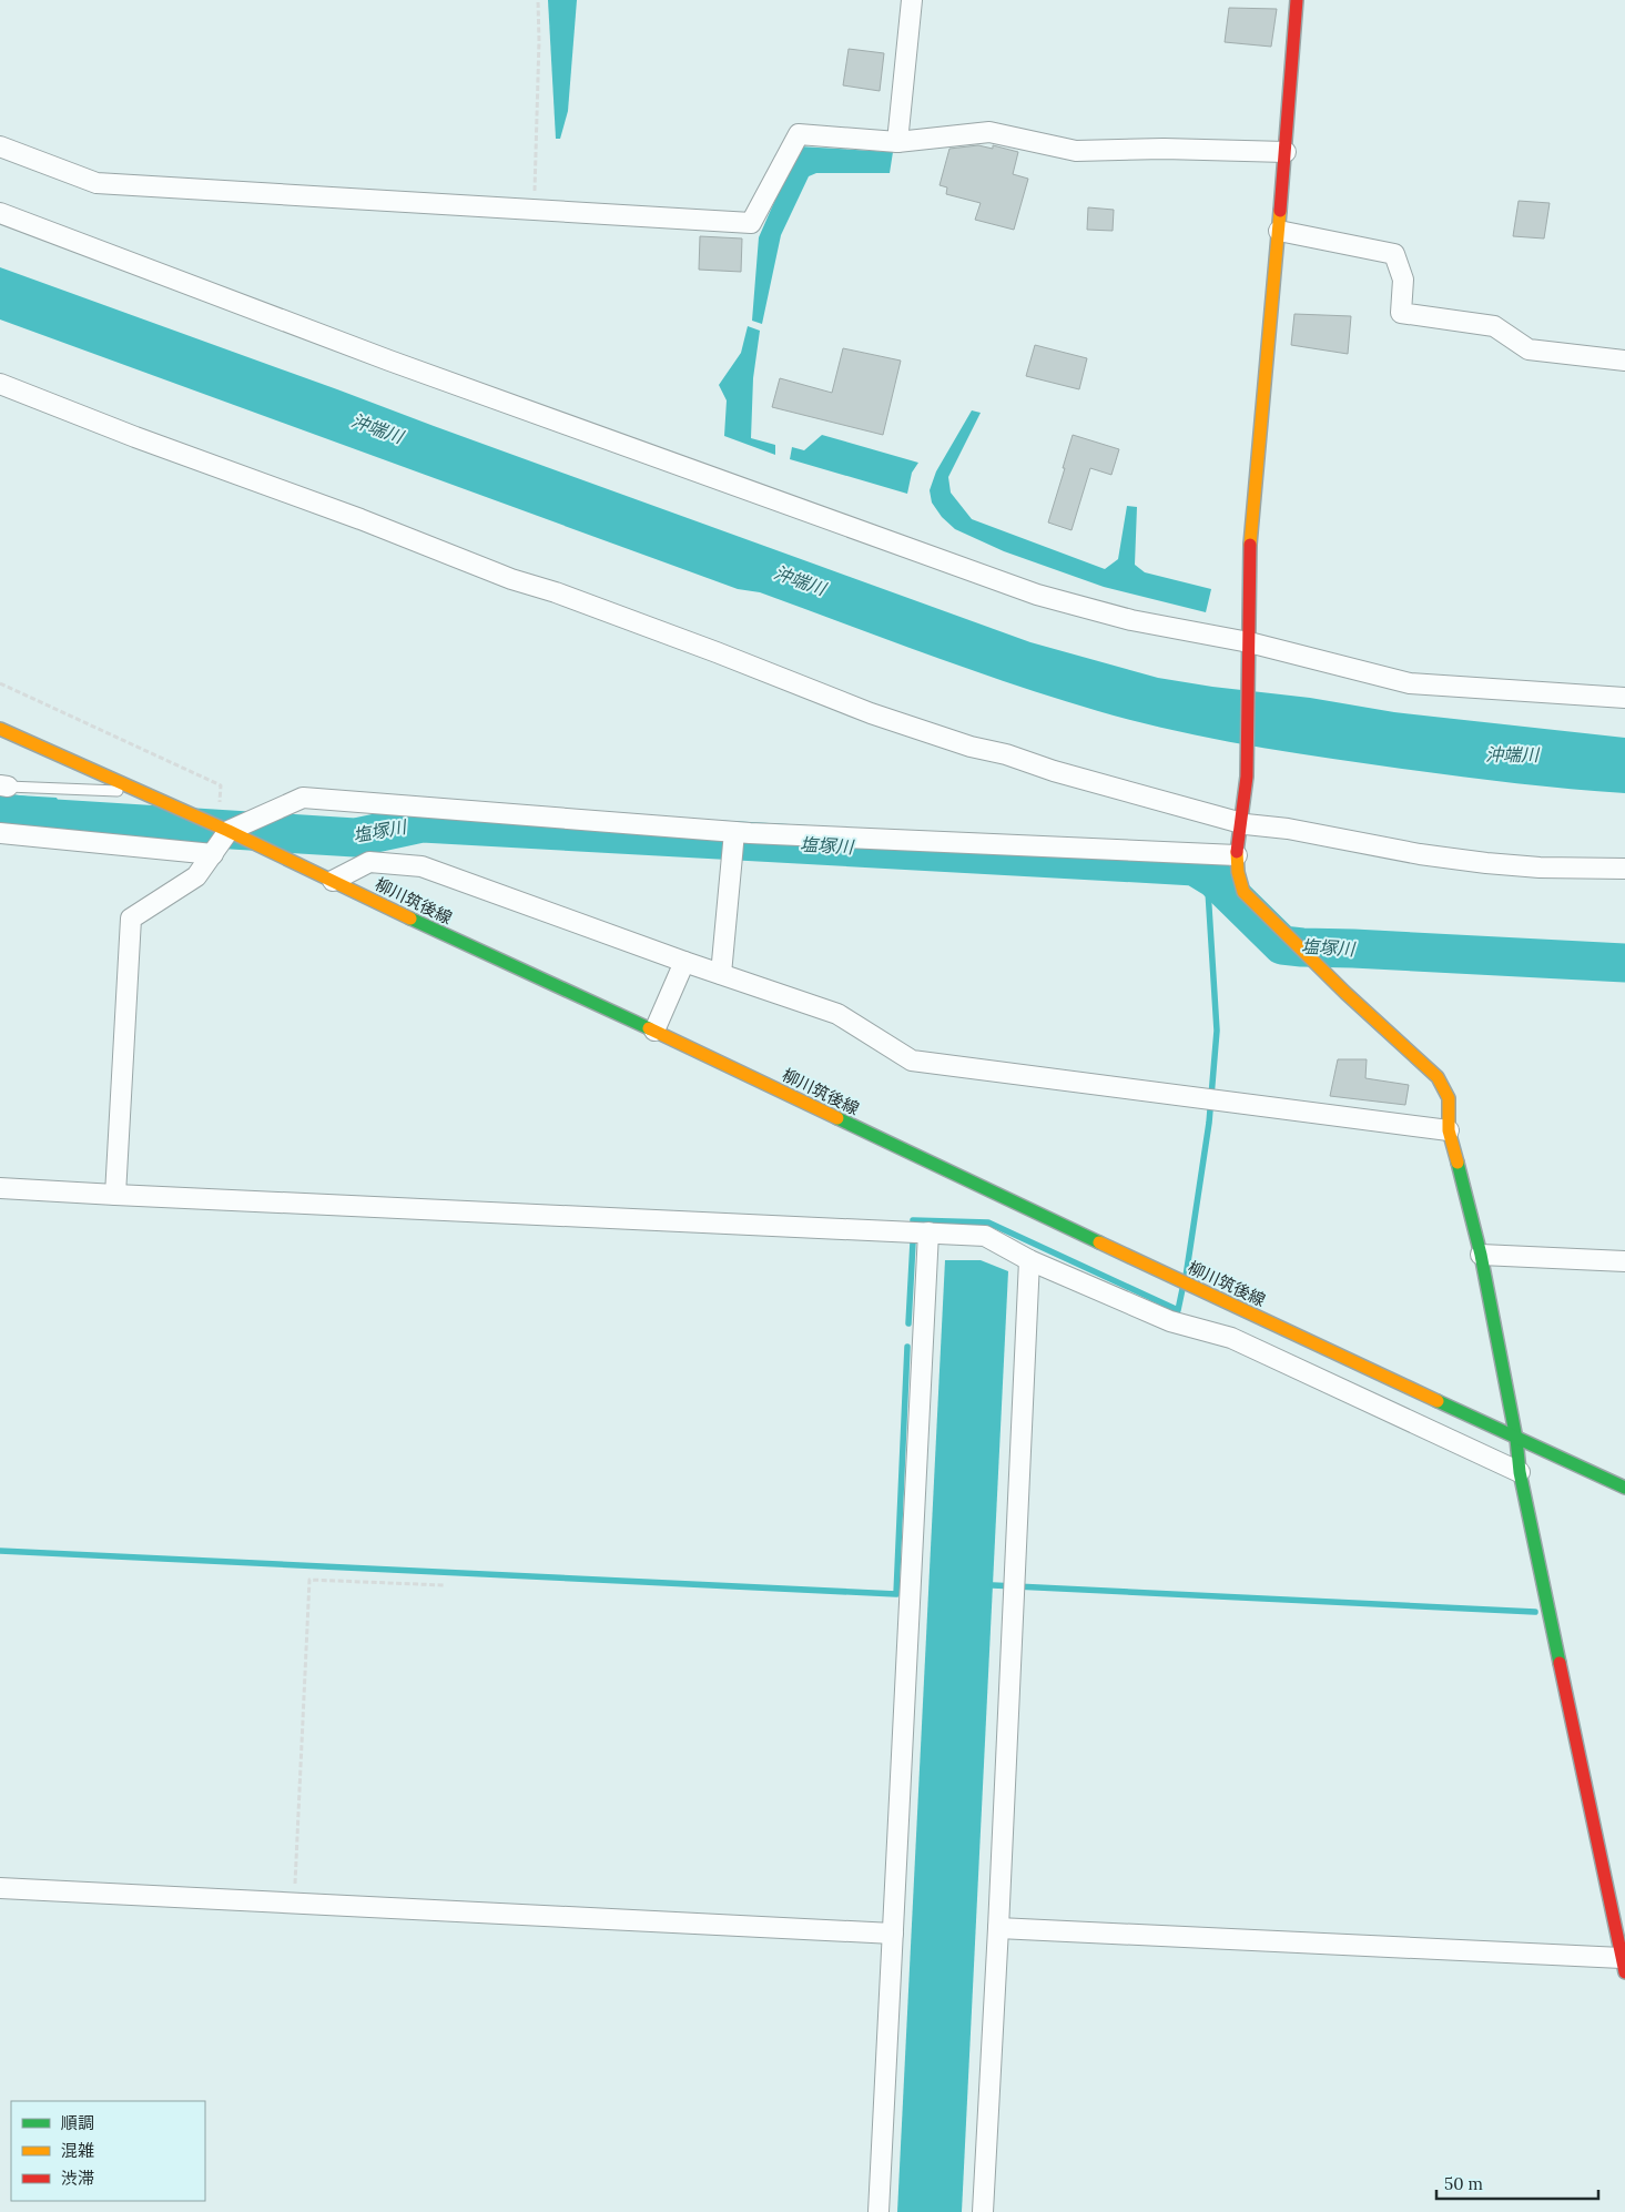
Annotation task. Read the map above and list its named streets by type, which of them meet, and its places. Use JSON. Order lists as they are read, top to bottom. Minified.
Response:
{"streets":{"street":["柳川筑後線"]},"water":["沖端川","塩塚川"],"legend":["順調","混雑","渋滞"],"scale_bar":"50 m"}
